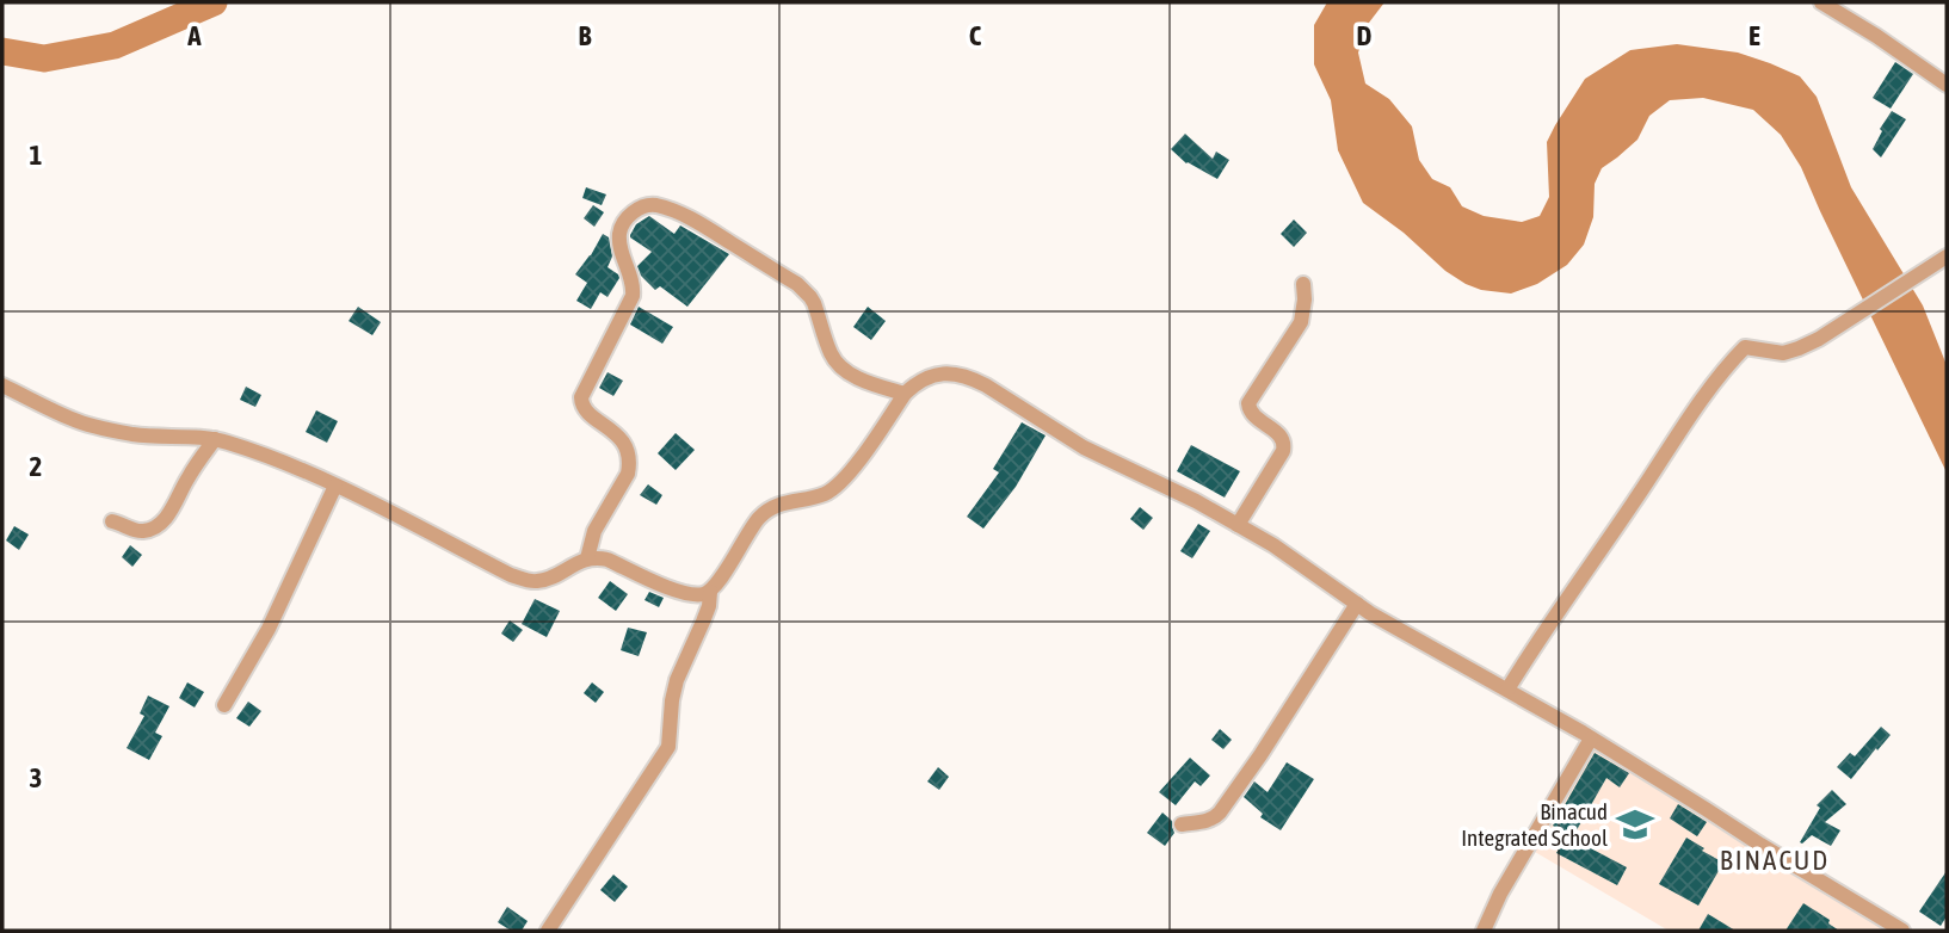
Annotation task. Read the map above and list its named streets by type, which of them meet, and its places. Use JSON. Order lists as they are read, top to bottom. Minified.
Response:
{"districts":["BINACUD"],"places":{"school or university":["Binacud Integrated School"]},"grid":{"columns":["A","B","C","D","E"],"rows":["1","2","3"]}}
